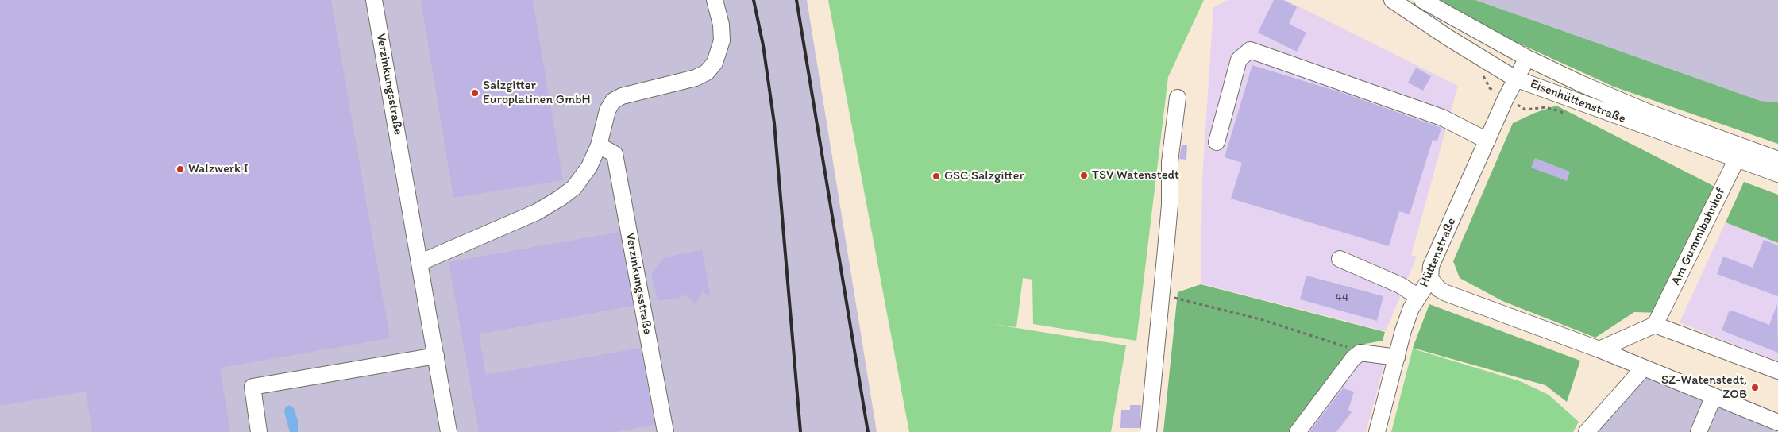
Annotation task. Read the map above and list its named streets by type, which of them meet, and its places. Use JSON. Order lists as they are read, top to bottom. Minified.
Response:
{"streets":{"street":["Verzinkungsstraße","Eisenhüttenstraße","Am Gummibahnhof","Hüttenstraße"]},"crossings":[["Eisenhüttenstraße","Am Gummibahnhof"],["Eisenhüttenstraße","Hüttenstraße"]],"places":["Salzgitter Europlatinen GmbH","Walzwerk I","TSV Watenstedt","GSC Salzgitter","SZ-Watenstedt, ZOB"],"house_numbers":["44"]}
